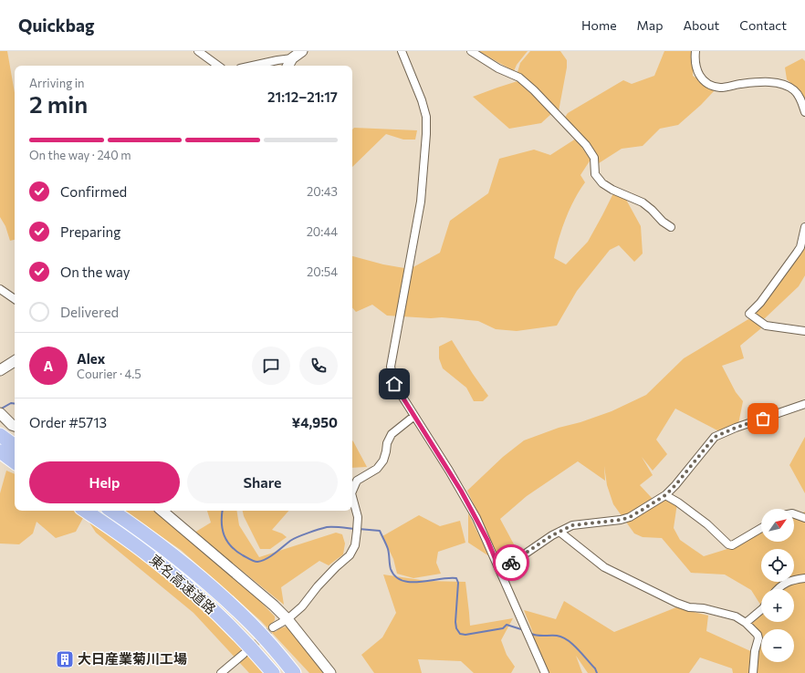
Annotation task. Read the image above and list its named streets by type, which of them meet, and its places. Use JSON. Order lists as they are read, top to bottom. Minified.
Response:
{"streets":{"highway":["東名高速道路"]},"places":{"building":["大日産業菊川工場"]},"north":"top right","page":{"header":"Quickbag","nav":["Home","Map","About","Contact"],"heading":["2 min","Arriving in","21:12–21:17"],"panel":["Alex","Courier · 4.5","Order #5713","¥4,950"],"bar":"On the way · 240 m","list":[["Confirmed","20:43"],["Preparing","20:44"],["On the way","20:54"],"Delivered"],"round":"A","buttons":["Help","Share"],"map_buttons":["+","−"]}}
